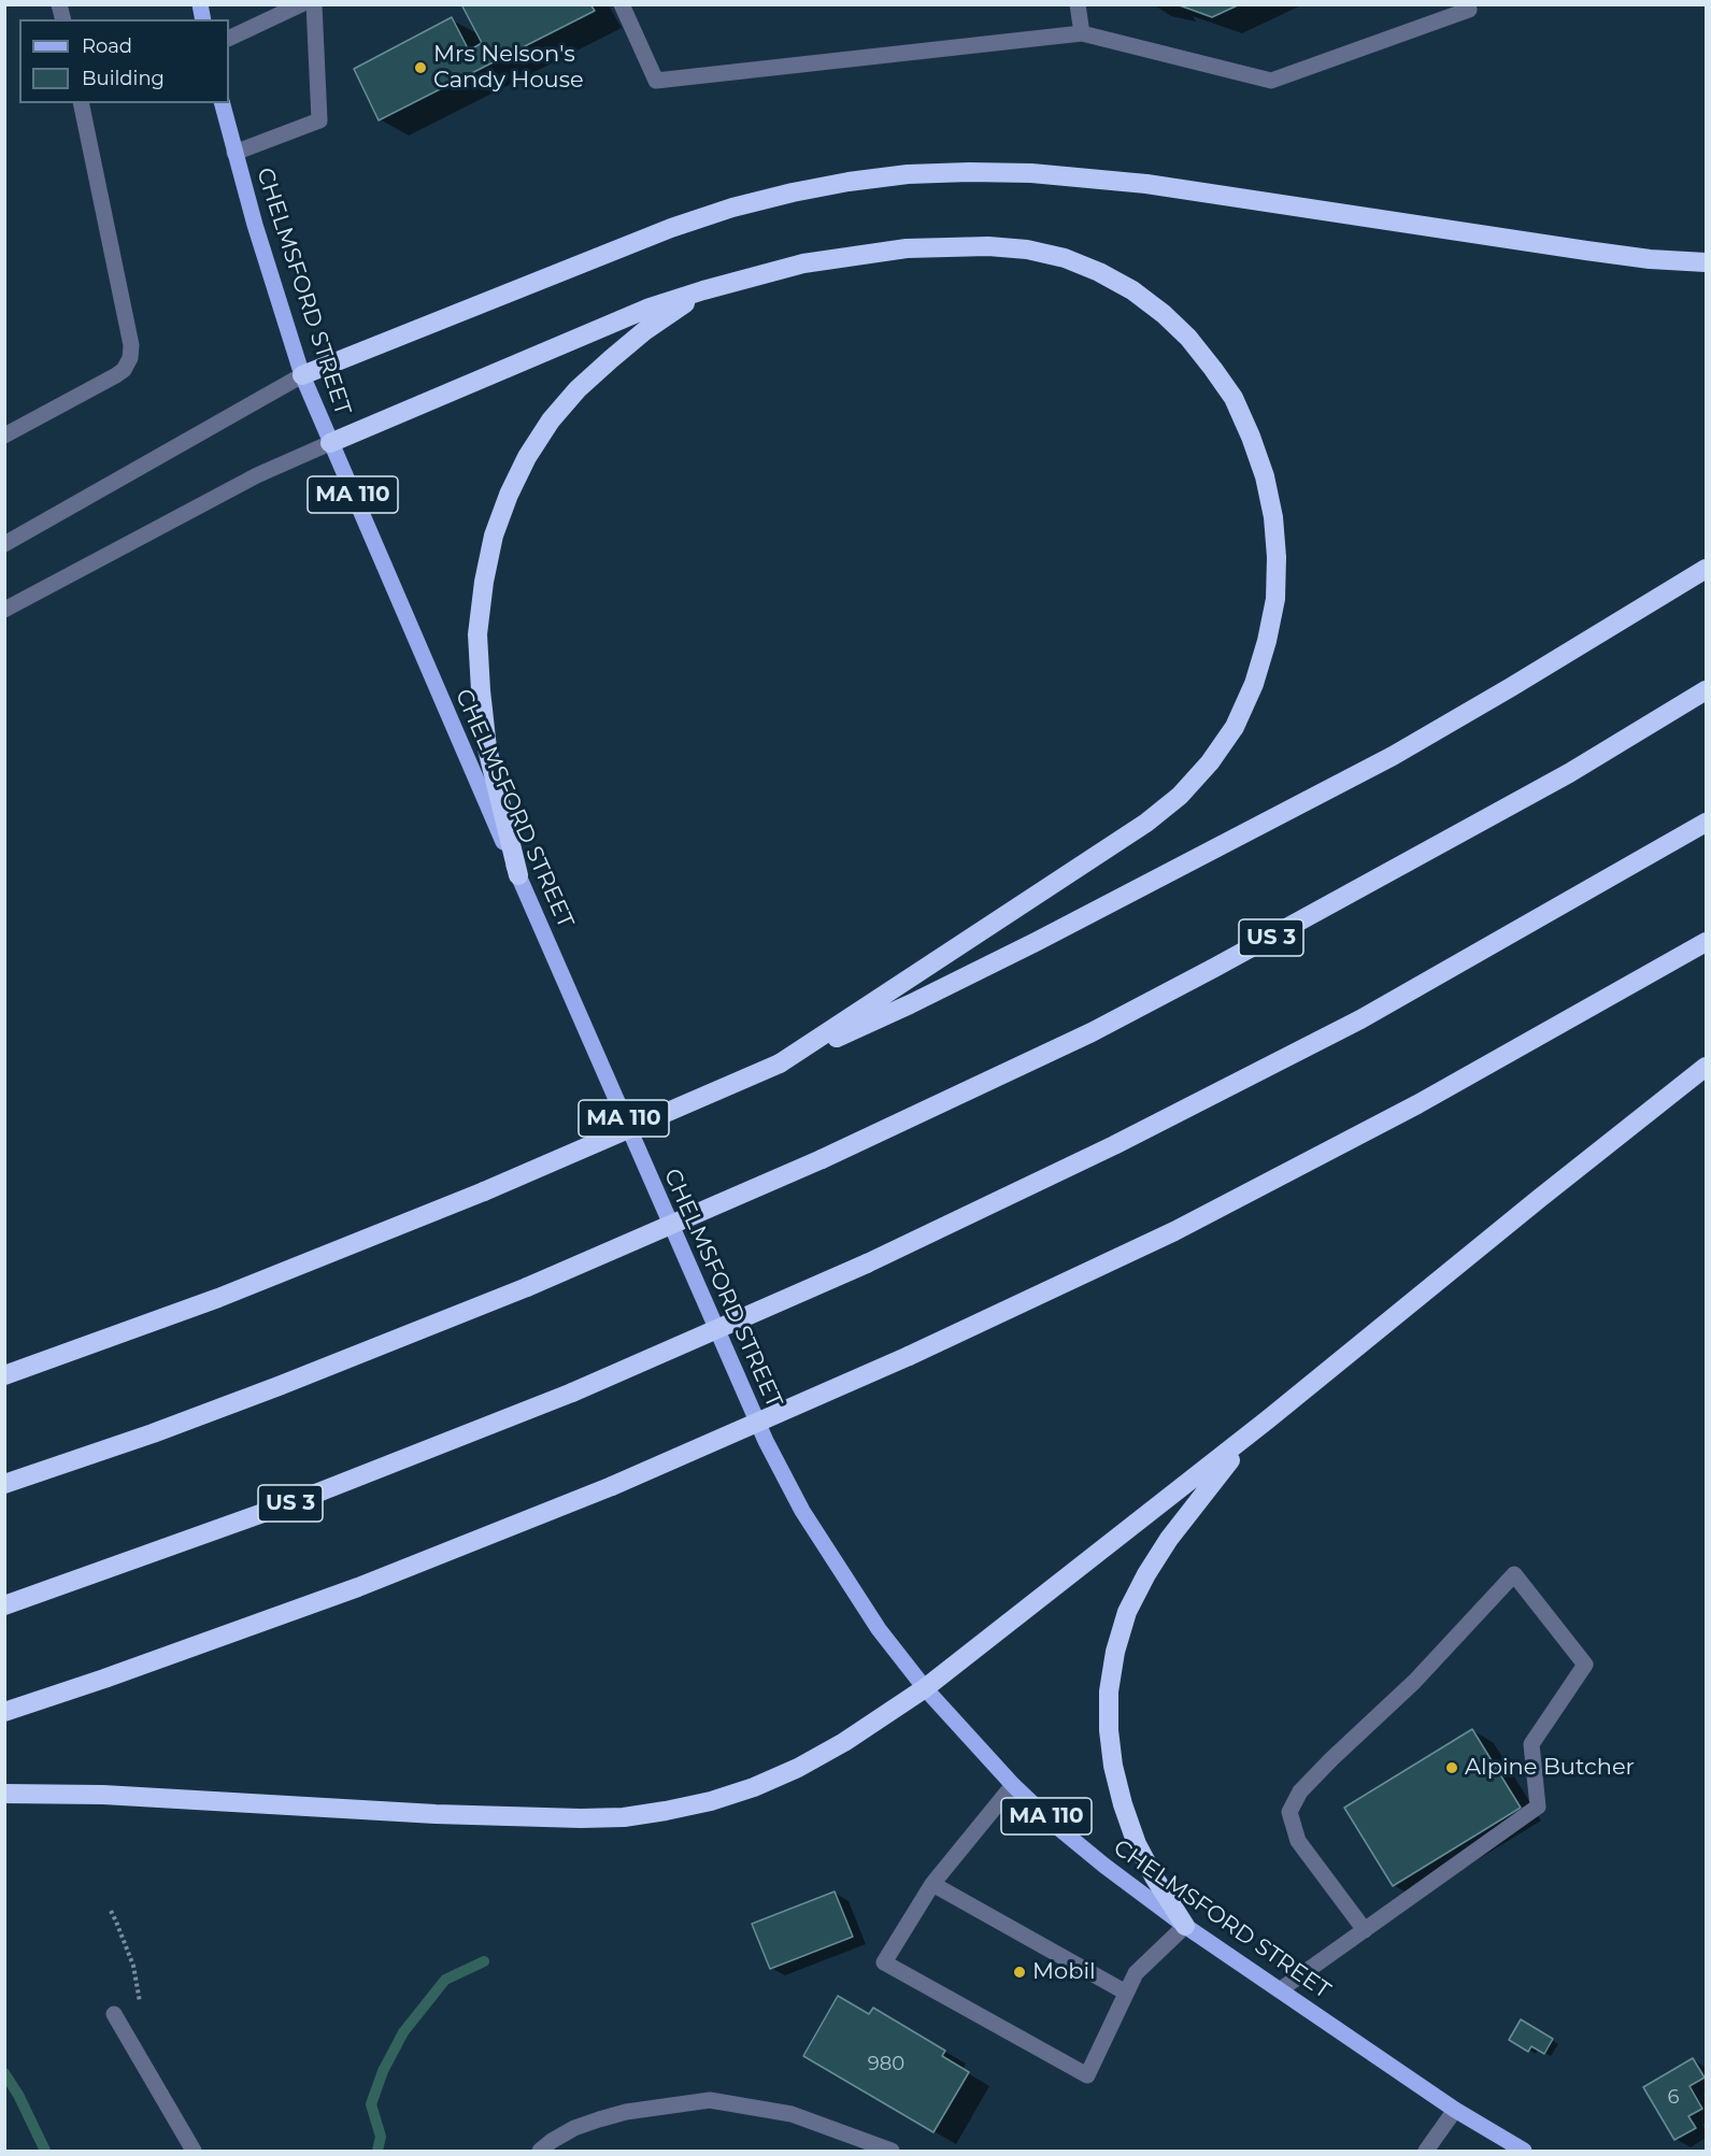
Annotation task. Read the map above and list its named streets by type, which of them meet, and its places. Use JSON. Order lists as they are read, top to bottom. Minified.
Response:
{"streets":{"highway":["US 3"],"main road":["CHELMSFORD STREET","MA 110"]},"places":["Mrs Nelson's Candy House","Alpine Butcher","Mobil"],"house_numbers":["980","6"],"legend":["Road","Building"]}
